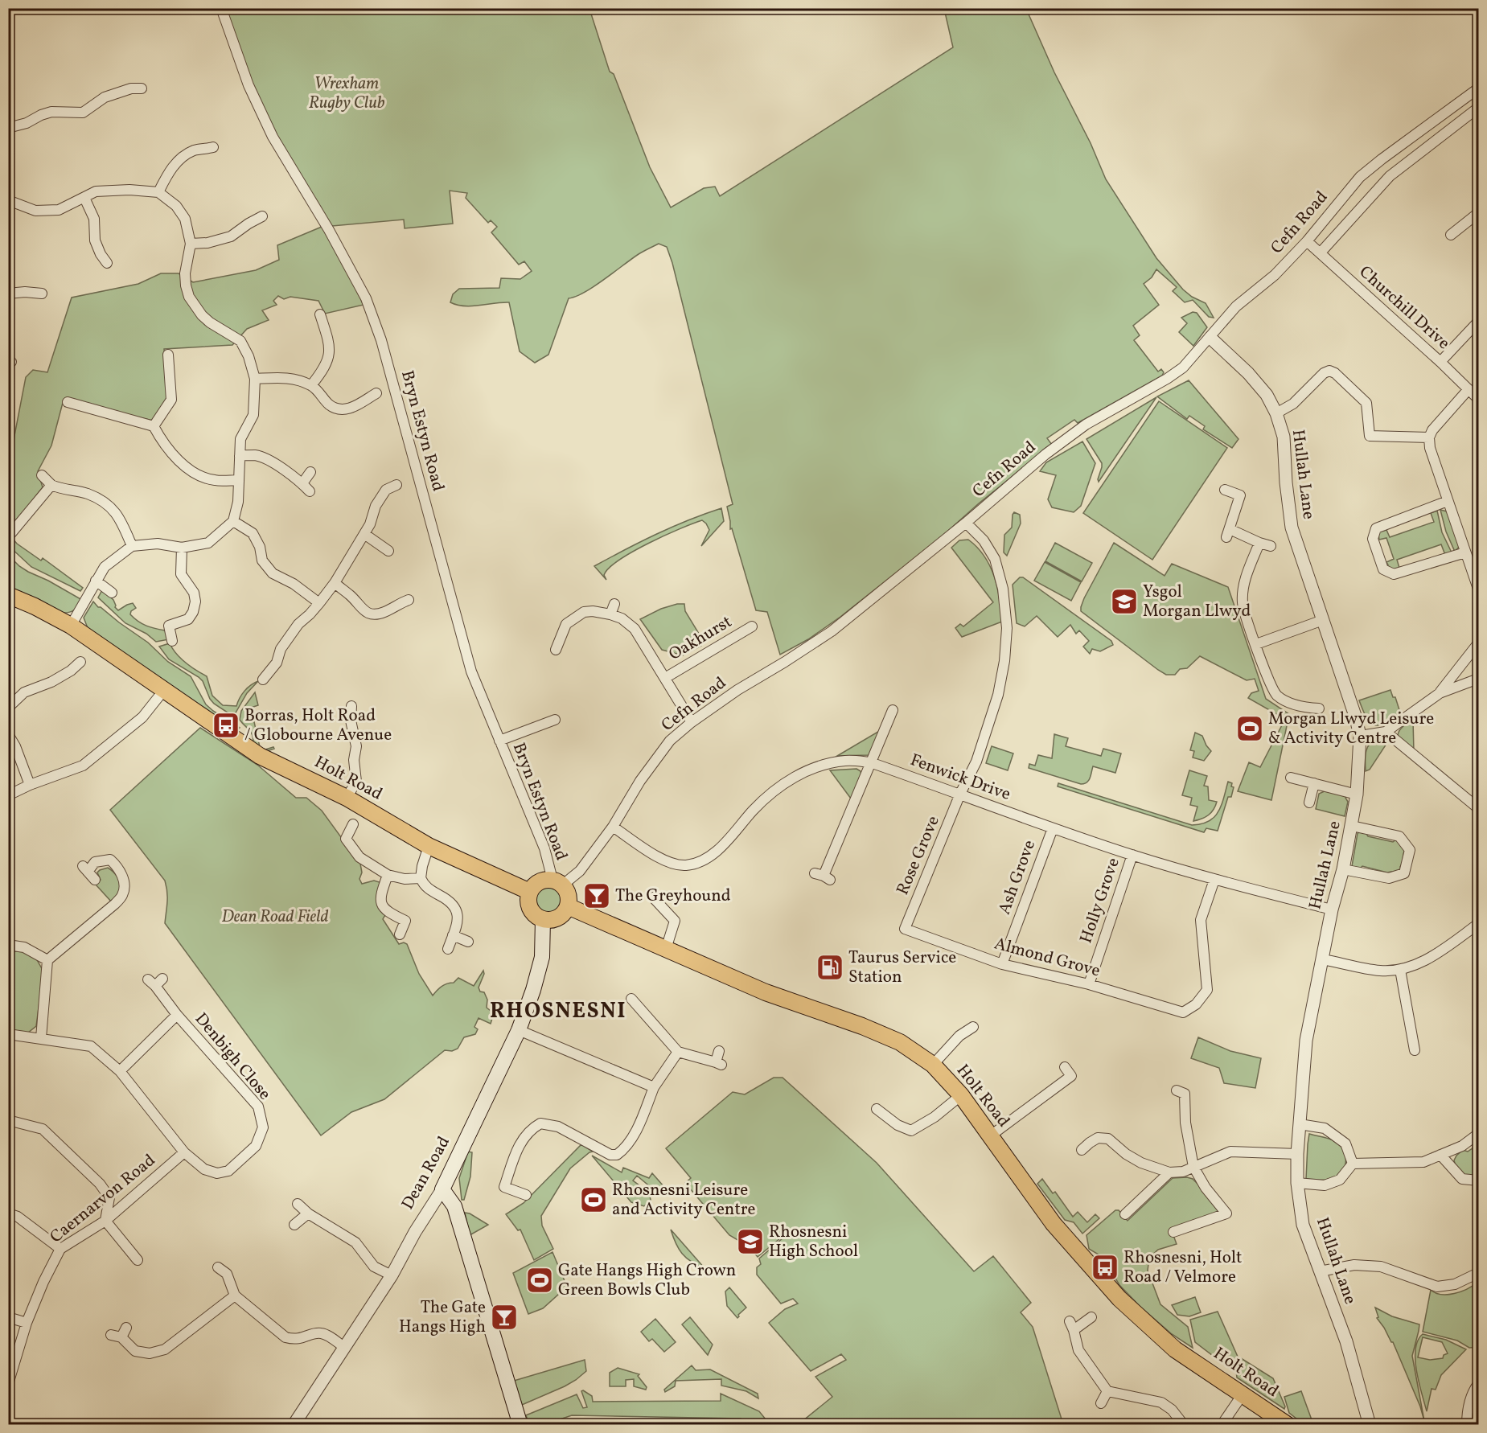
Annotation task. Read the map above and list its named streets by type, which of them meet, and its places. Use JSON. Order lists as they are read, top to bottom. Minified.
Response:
{"streets":{"main road":["Holt Road","Dean Road"],"street":["Cefn Road","Churchill Drive","Bryn Estyn Road","Hullah Lane","Oakhurst","Fenwick Drive","Rose Grove","Ash Grove","Holly Grove","Almond Grove","Denbigh Close","Caernarvon Road"]},"crossings":[["Cefn Road","Churchill Drive"],["Cefn Road","Bryn Estyn Road"],["Cefn Road","Hullah Lane"],["Cefn Road","Fenwick Drive"],["Cefn Road","Holt Road"],["Cefn Road","Rose Grove"],["Cefn Road","Dean Road"],["Bryn Estyn Road","Holt Road"],["Bryn Estyn Road","Dean Road"],["Hullah Lane","Fenwick Drive"],["Fenwick Drive","Rose Grove"],["Fenwick Drive","Ash Grove"],["Fenwick Drive","Holly Grove"],["Fenwick Drive","Almond Grove"],["Holt Road","Dean Road"],["Rose Grove","Almond Grove"],["Ash Grove","Almond Grove"],["Holly Grove","Almond Grove"],["Denbigh Close","Caernarvon Road"]],"districts":["RHOSNESNI"],"parks":["Wrexham Rugby Club","Dean Road Field"],"places":{"school or university":["Ysgol Morgan Llwyd","Rhosnesni High School"],"bus stop":["Borras, Holt Road / Globourne Avenue","Rhosnesni, Holt Road / Velmore"],"sports":["Morgan Llwyd Leisure & Activity Centre","Rhosnesni Leisure and Activity Centre","Gate Hangs High Crown Green Bowls Club"],"bar":["The Greyhound","The Gate Hangs High"],"fuel station":["Taurus Service Station"]}}
